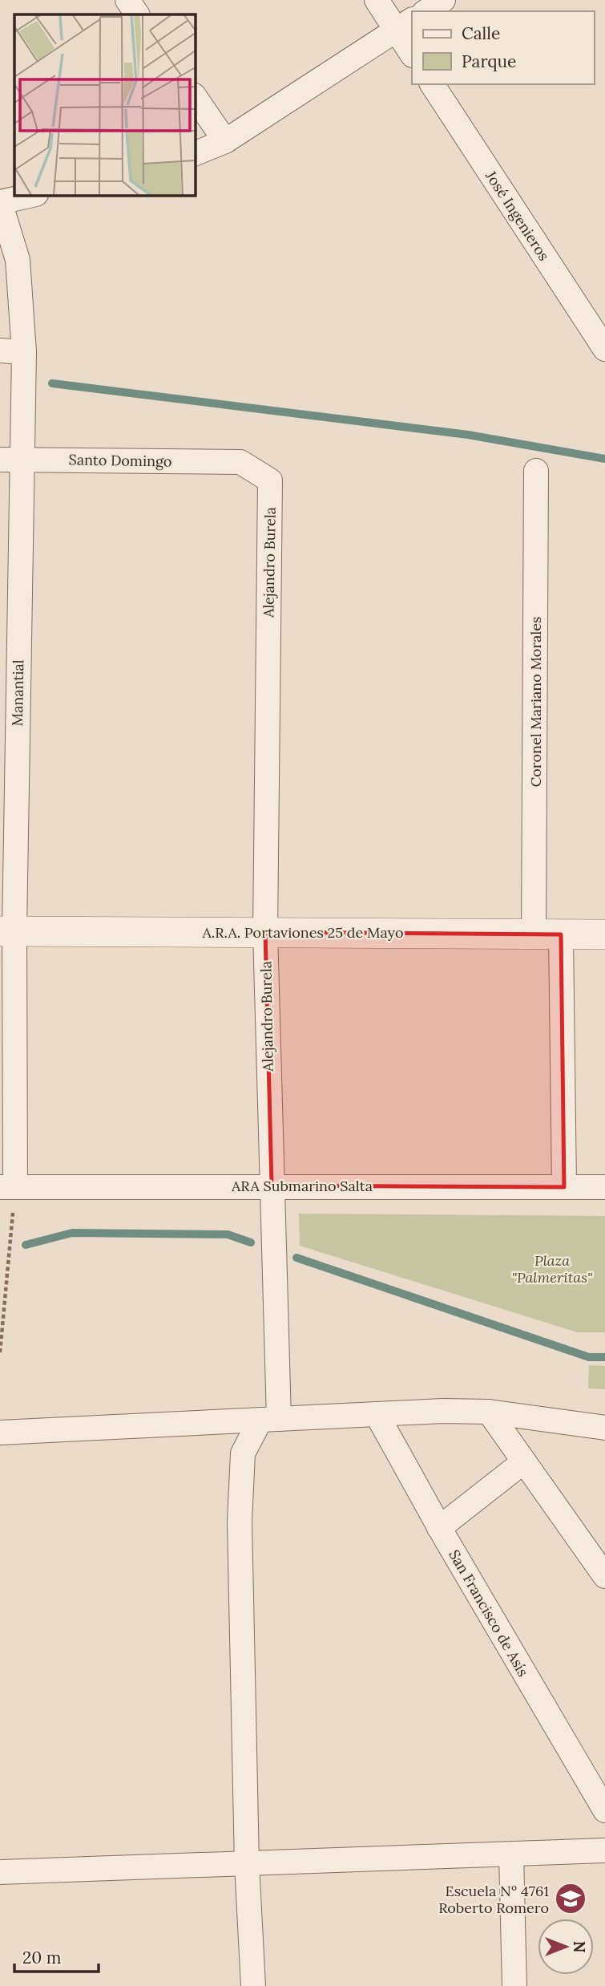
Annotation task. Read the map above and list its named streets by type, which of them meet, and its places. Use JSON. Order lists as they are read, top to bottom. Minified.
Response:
{"streets":{"street":["José Ingenieros","Santo Domingo","Alejandro Burela","Manantial","Coronel Mariano Morales","A.R.A. Portaviones 25 de Mayo","ARA Submarino Salta","San Francisco de Asís"]},"crossings":[["Santo Domingo","Alejandro Burela"],["Santo Domingo","Manantial"],["Alejandro Burela","A.R.A. Portaviones 25 de Mayo"],["Alejandro Burela","ARA Submarino Salta"],["Manantial","A.R.A. Portaviones 25 de Mayo"],["Manantial","ARA Submarino Salta"],["Coronel Mariano Morales","A.R.A. Portaviones 25 de Mayo"],["Coronel Mariano Morales","ARA Submarino Salta"]],"parks":["Plaza \"Palmeritas\""],"places":{"school or university":["Escuela Nº 4761 Roberto Romero"]},"legend":["Calle","Parque"],"scale_bar":"20 m","north":"right"}
